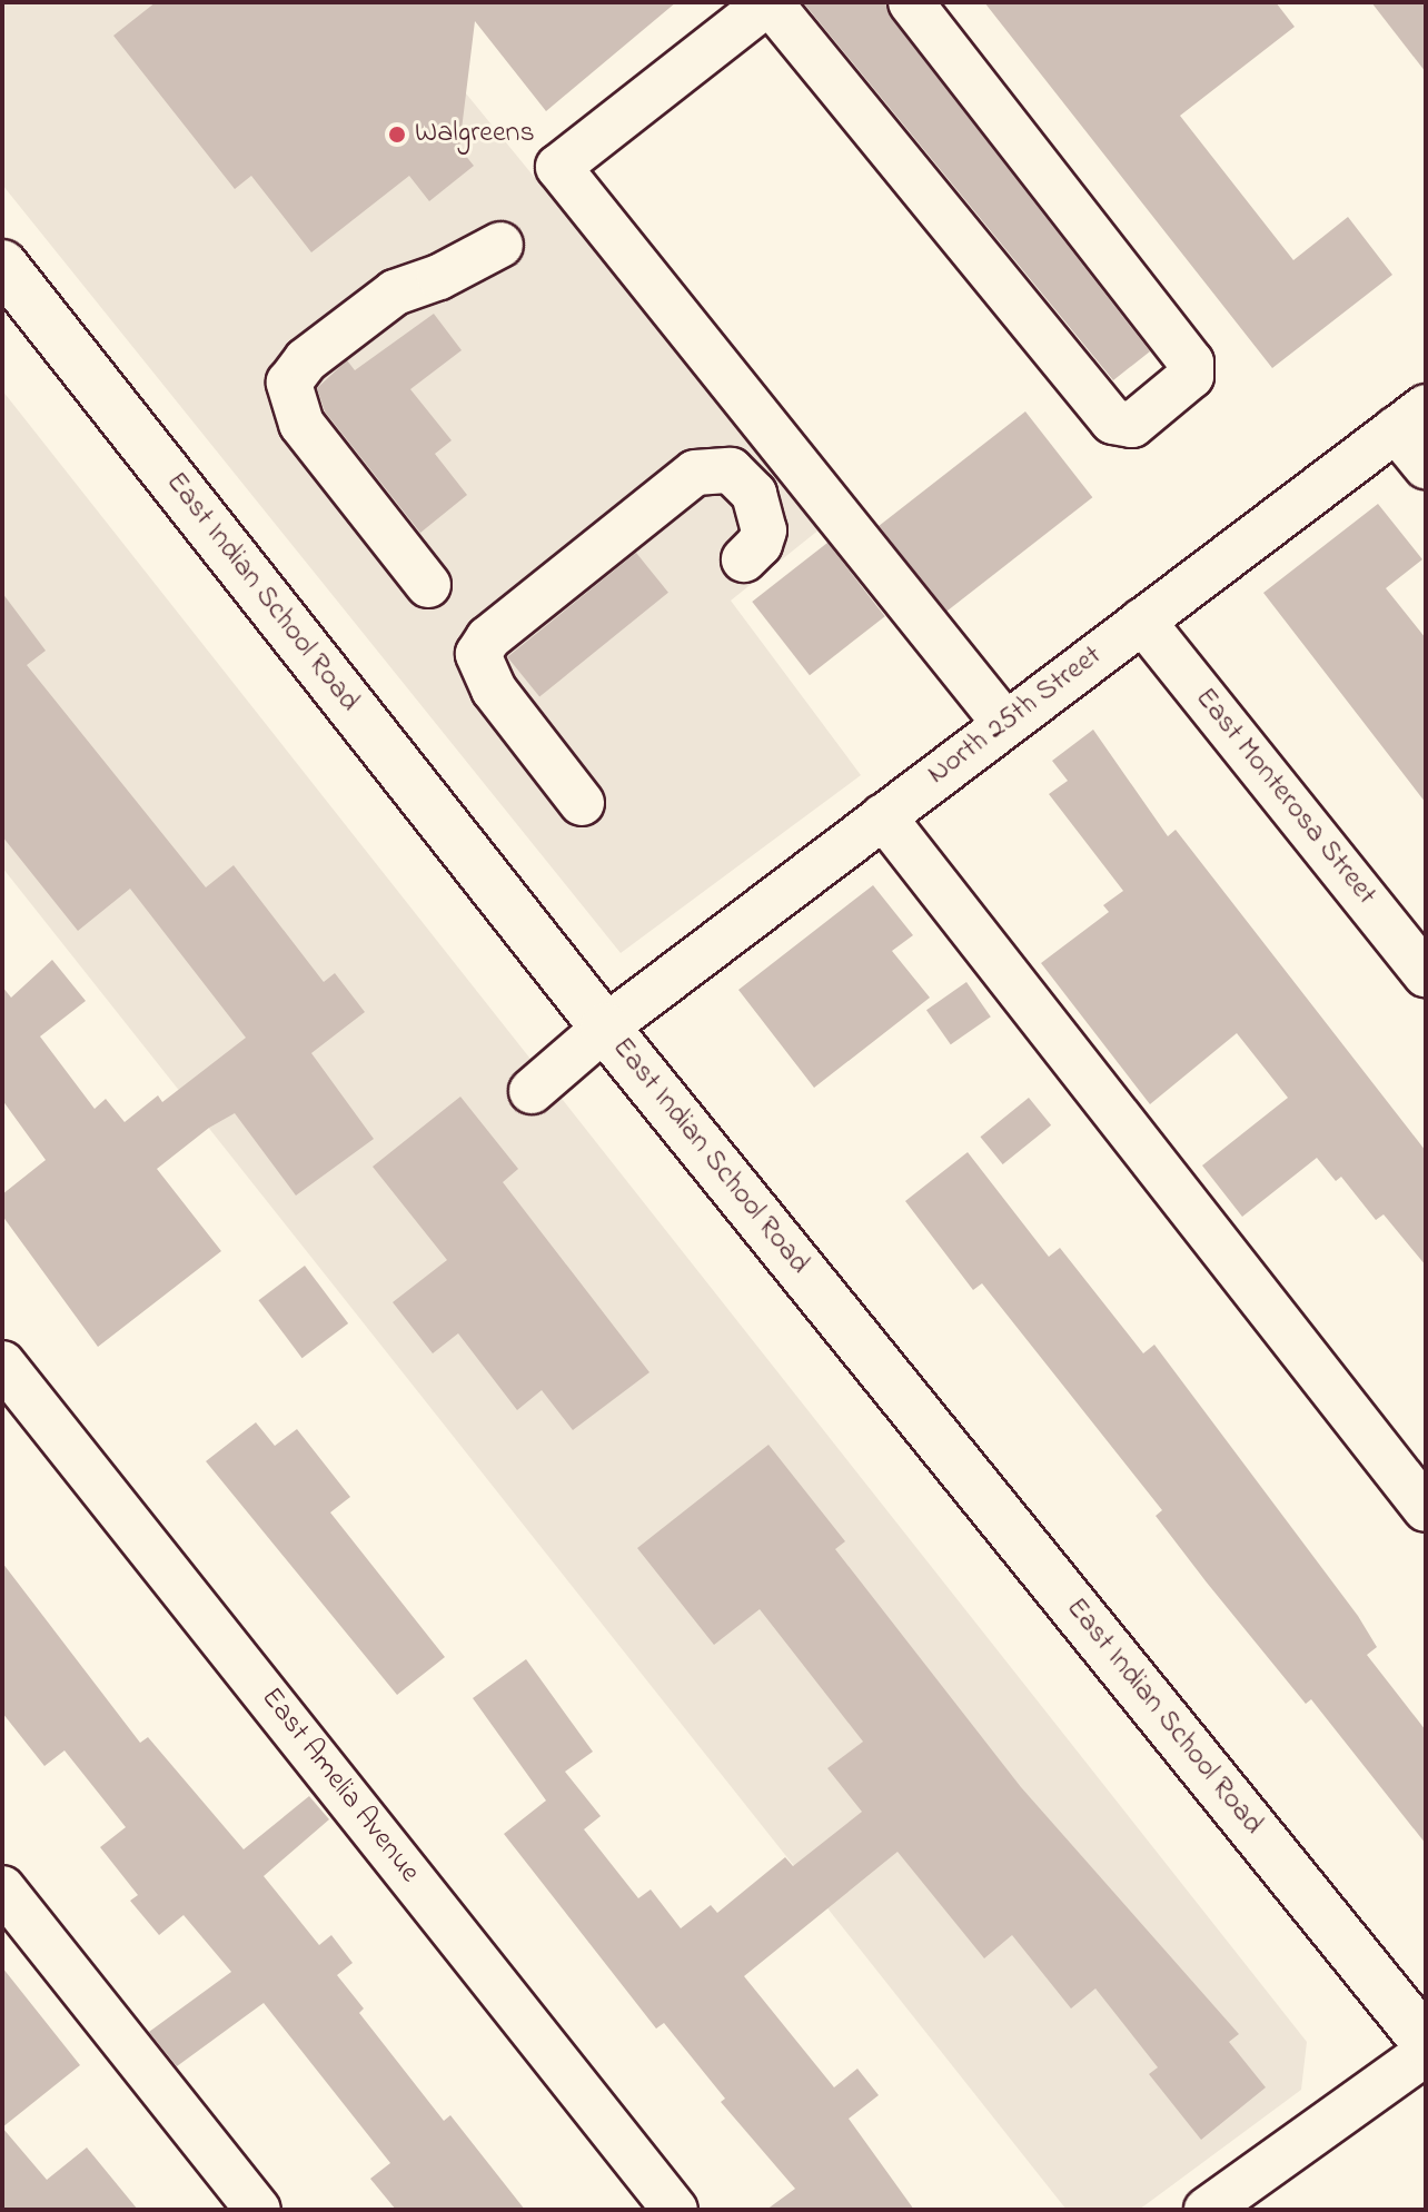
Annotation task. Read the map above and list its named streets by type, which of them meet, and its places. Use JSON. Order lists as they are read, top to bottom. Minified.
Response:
{"streets":{"main road":["East Indian School Road"],"street":["North 25th Street","East Monterosa Street","East Amelia Avenue"]},"crossings":[["East Indian School Road","North 25th Street"],["North 25th Street","East Monterosa Street"]],"places":["Walgreens"]}
